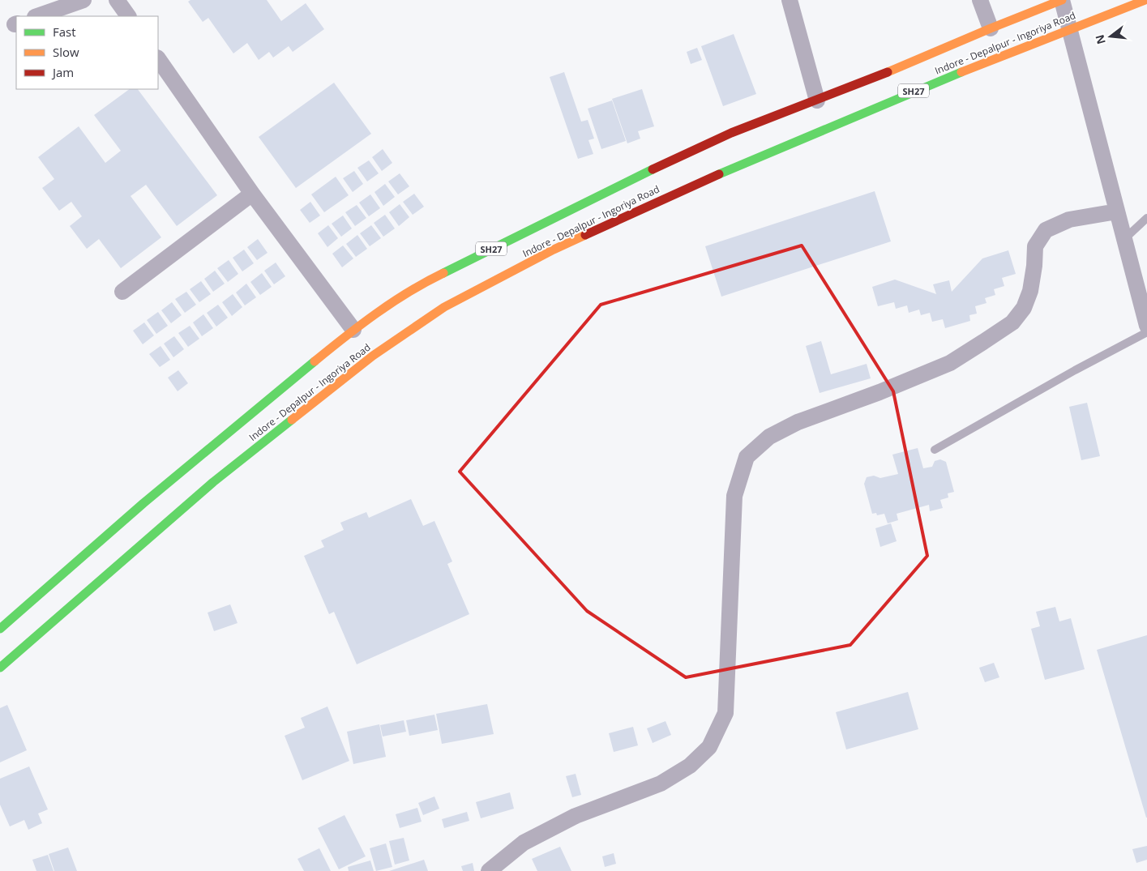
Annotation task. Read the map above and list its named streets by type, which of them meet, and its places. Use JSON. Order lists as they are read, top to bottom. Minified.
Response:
{"streets":{"main road":["Indore - Depalpur - Ingoriya Road","SH27"]},"legend":["Fast","Slow","Jam"],"north":"left"}
